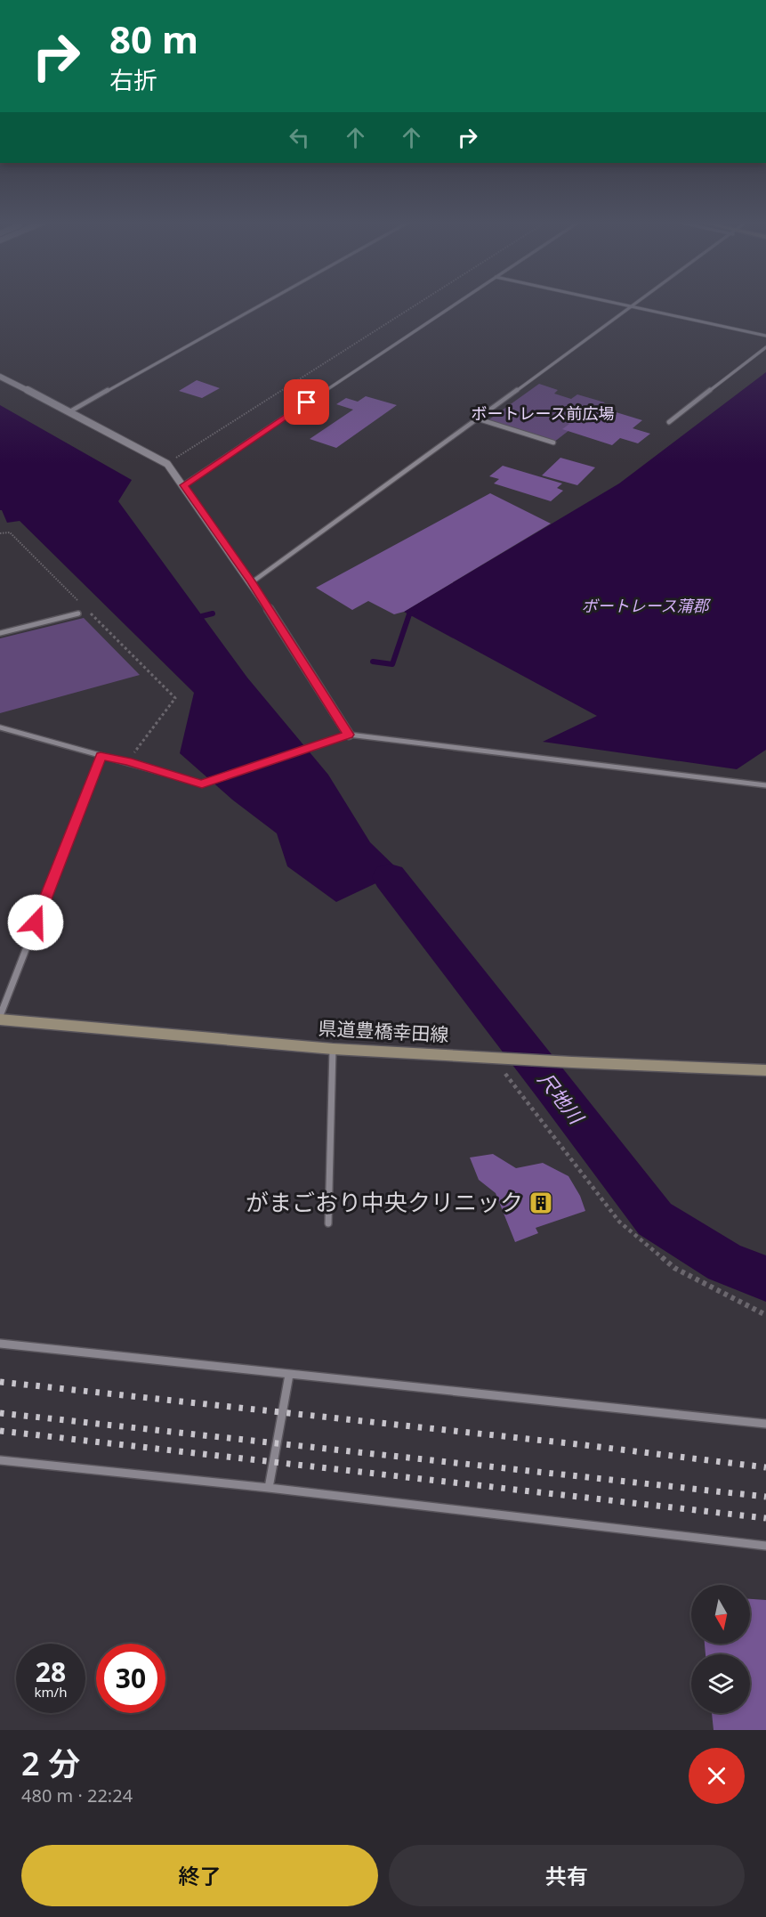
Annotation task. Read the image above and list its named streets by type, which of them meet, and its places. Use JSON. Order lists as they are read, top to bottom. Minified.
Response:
{"streets":{"main road":["県道豊橋幸田線"]},"water":["ボートレース蒲郡","尺地川"],"parks":["ボートレース前広場"],"places":{"building":["がまごおり中央クリニック"]},"north":"bottom","page":{"turn":["80 m","右折"],"speed":"28 km/h","limit":"30","heading":["2 分","480 m · 22:24"],"buttons":["終了","共有"]}}
